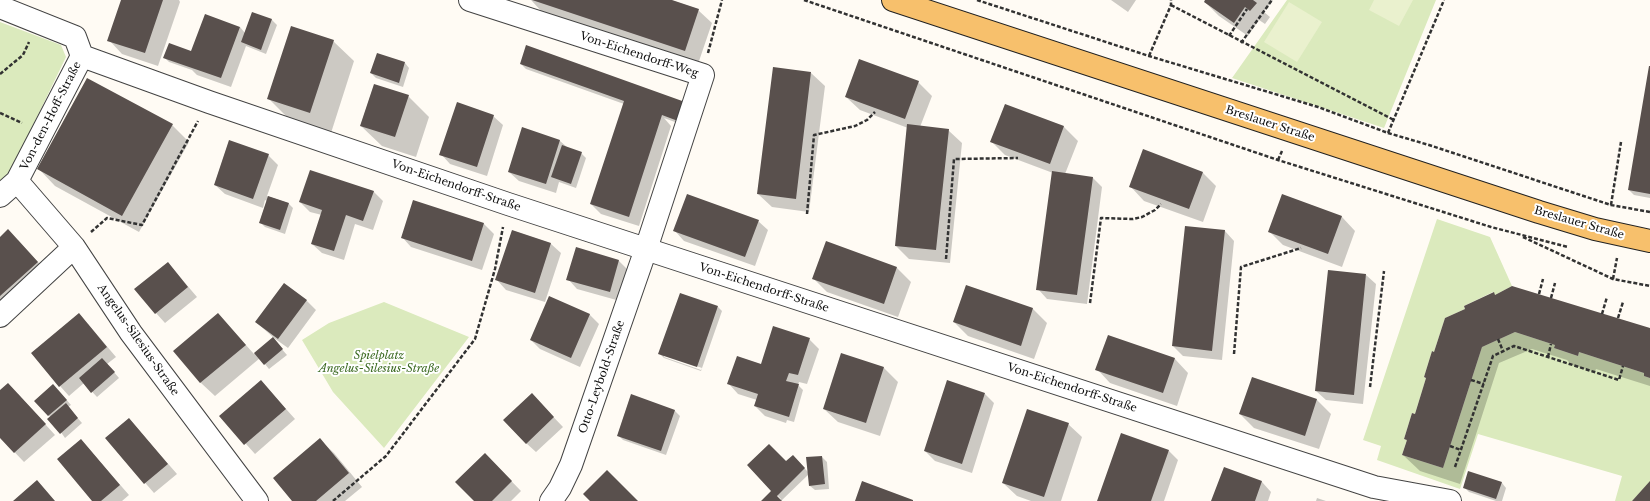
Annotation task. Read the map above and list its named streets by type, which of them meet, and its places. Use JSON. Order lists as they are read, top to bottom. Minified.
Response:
{"streets":{"main road":["Breslauer Straße"],"street":["Von-Eichendorff-Weg","Von-den-Hoff-Straße","Von-Eichendorff-Straße","Angelus-Silesius-Straße","Otto-Leybold-Straße"]},"crossings":[["Von-Eichendorff-Weg","Von-Eichendorff-Straße"],["Von-Eichendorff-Weg","Otto-Leybold-Straße"],["Von-den-Hoff-Straße","Von-Eichendorff-Straße"],["Von-den-Hoff-Straße","Angelus-Silesius-Straße"],["Von-Eichendorff-Straße","Otto-Leybold-Straße"]],"parks":["Spielplatz Angelus-Silesius-Straße"]}
